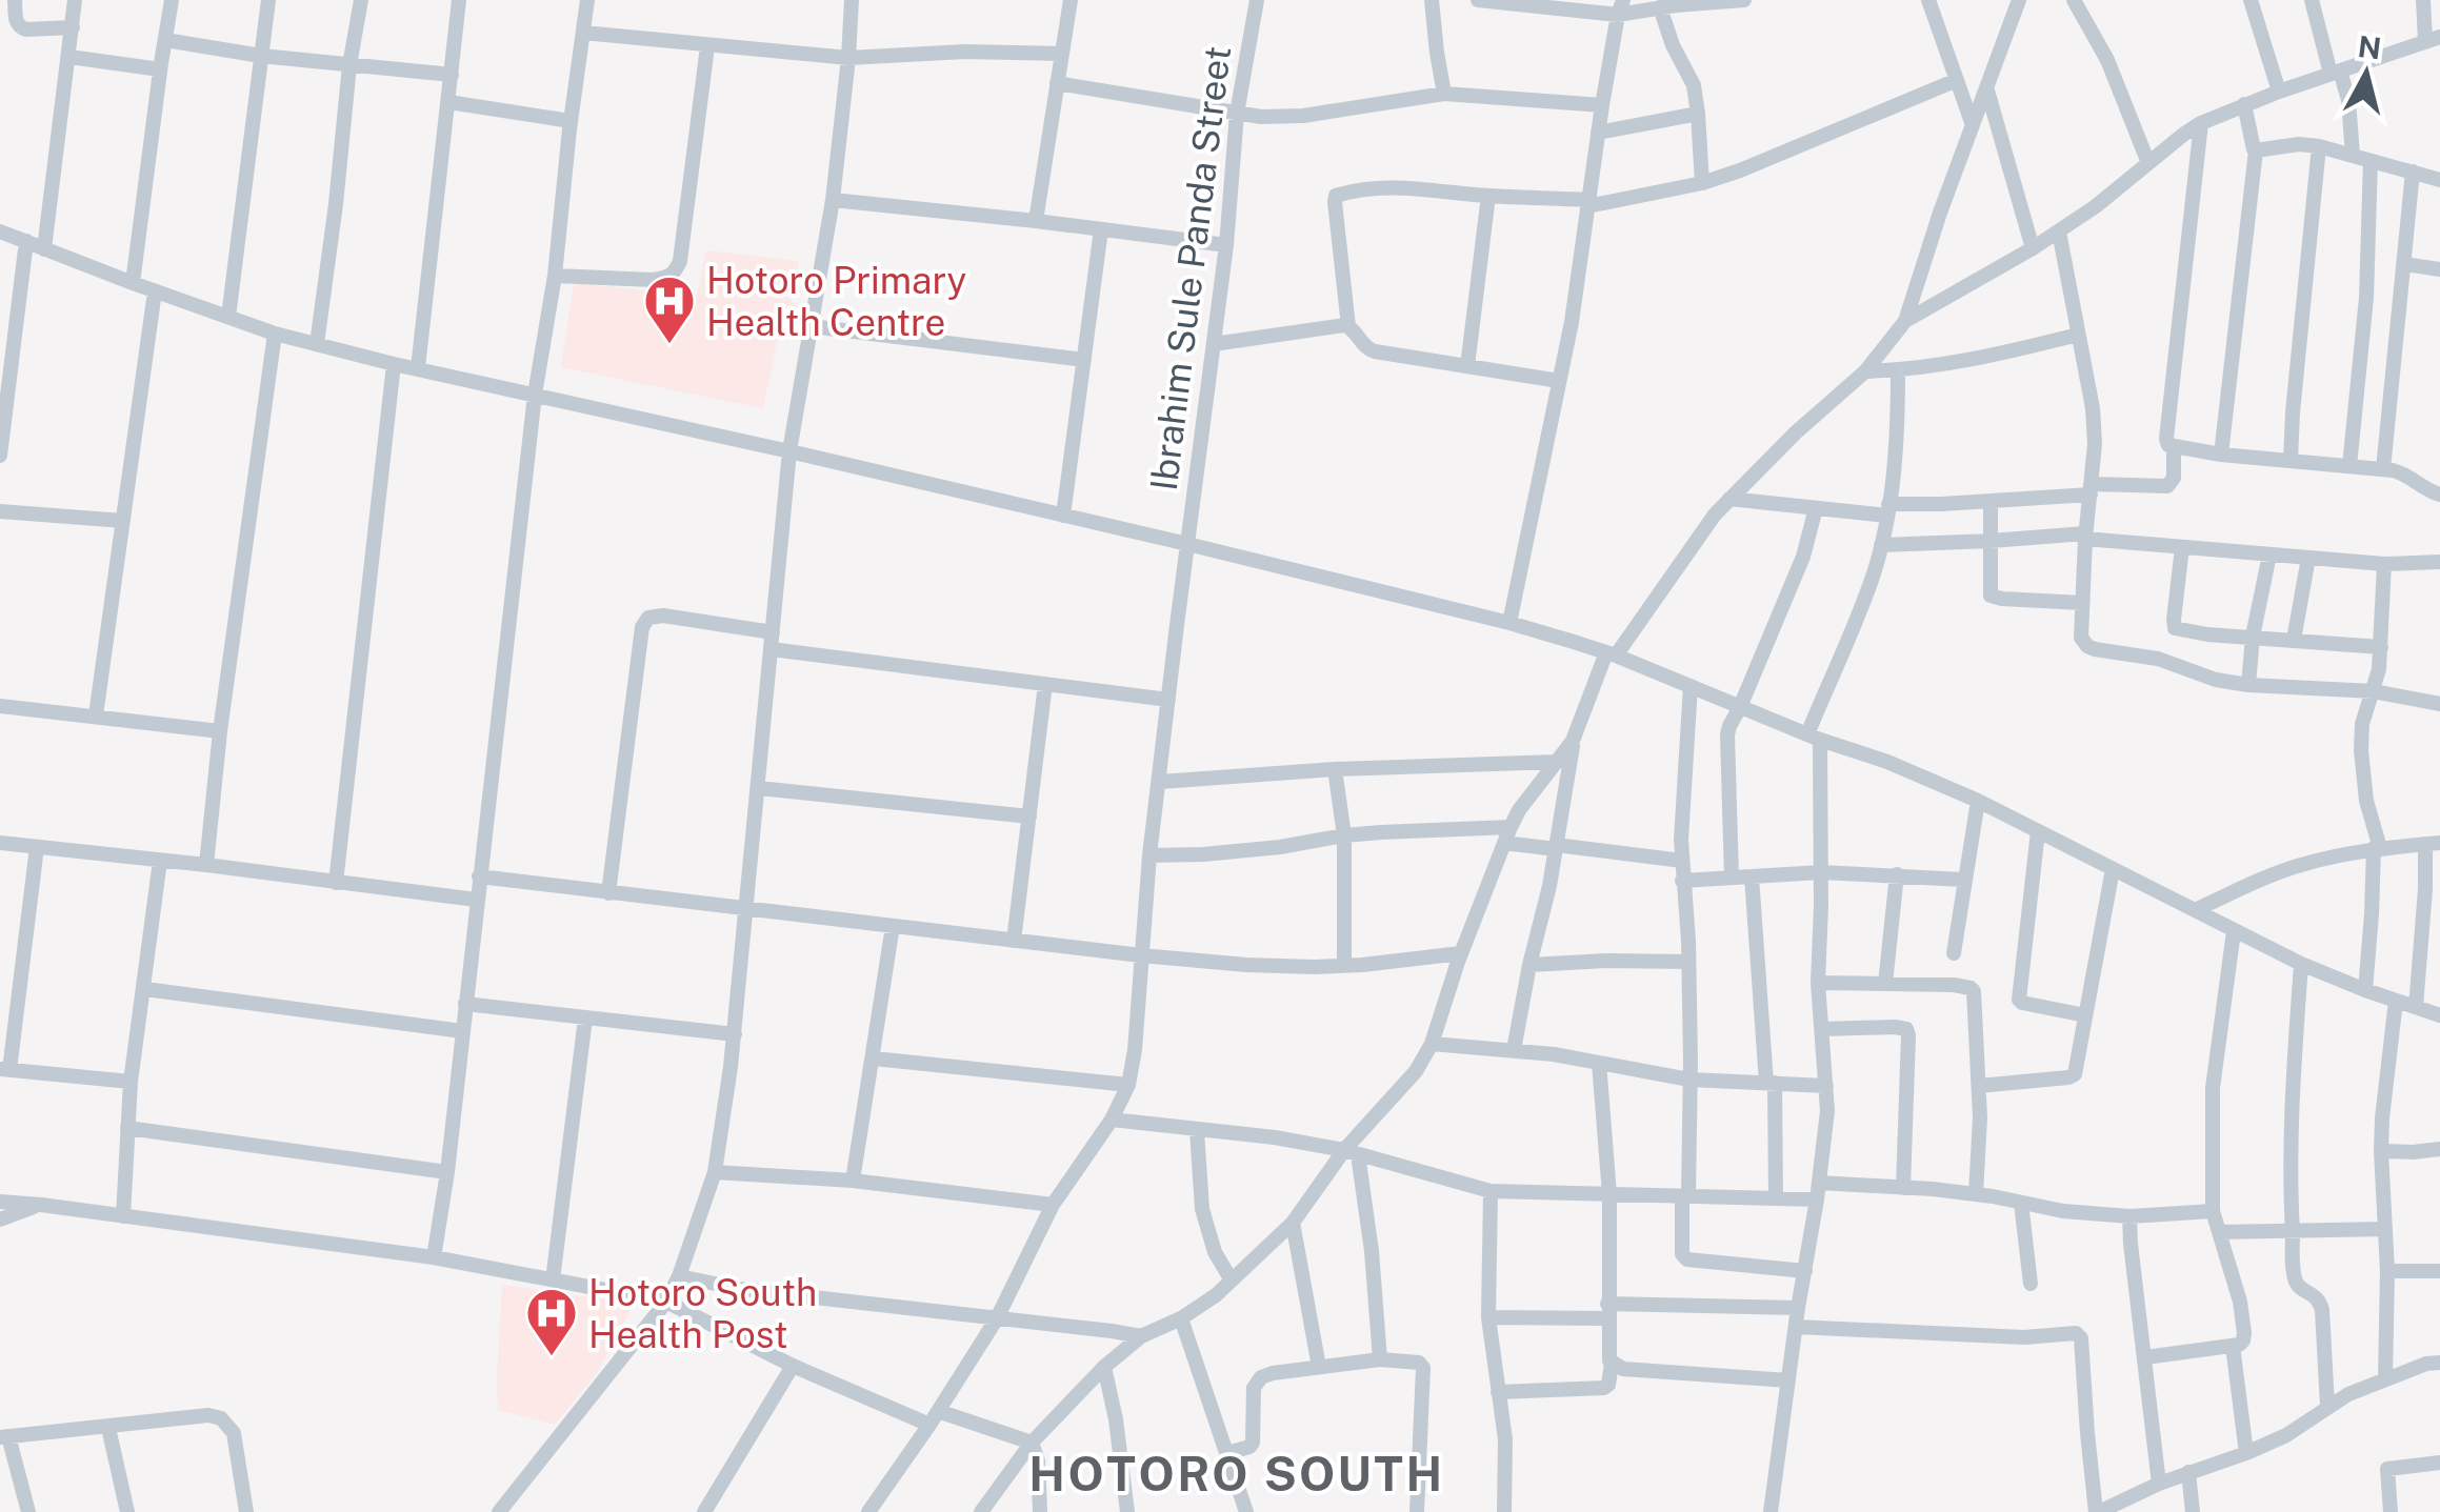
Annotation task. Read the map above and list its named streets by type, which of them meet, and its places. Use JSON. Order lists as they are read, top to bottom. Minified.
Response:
{"streets":{"street":["Ibrahim Sule Panda Street"]},"districts":["HOTORO SOUTH"],"places":{"hospital":["Hotoro Primary Health Centre","Hotoro South Health Post"]},"north":"top"}
